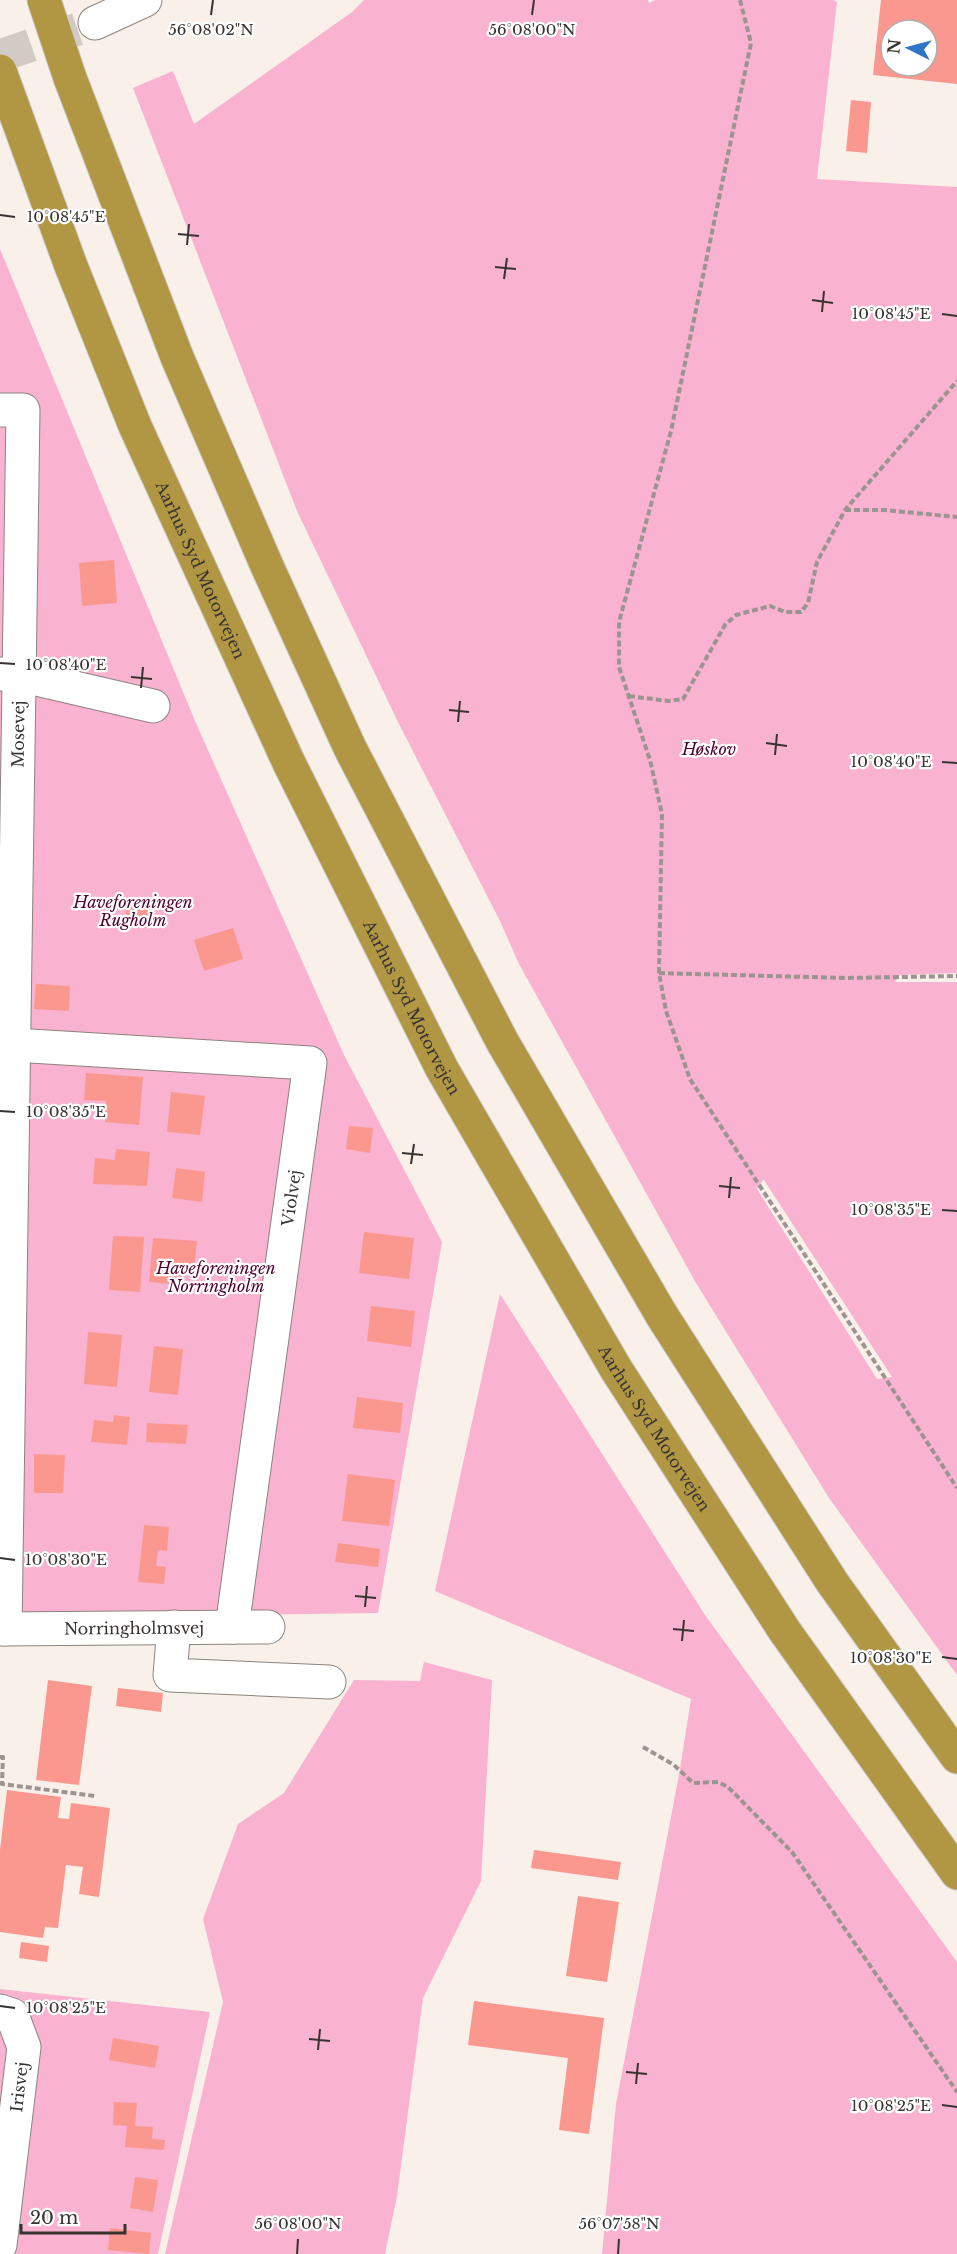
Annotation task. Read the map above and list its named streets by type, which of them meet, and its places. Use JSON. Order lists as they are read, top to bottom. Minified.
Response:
{"streets":{"highway":["Aarhus Syd Motorvejen"],"street":["Mosevej","Violvej","Norringholmsvej","Irisvej"]},"crossings":[["Mosevej","Violvej"],["Mosevej","Norringholmsvej"],["Violvej","Norringholmsvej"]],"parks":["Høskov","Haveforeningen Rugholm","Haveforeningen Norringholm"],"scale_bar":"20 m","north":"left","coordinates":["56°08'02\"N","56°08'00\"N","10°08'45\"E","10°08'40\"E","10°08'35\"E","10°08'30\"E","10°08'25\"E","56°07'58\"N"]}
